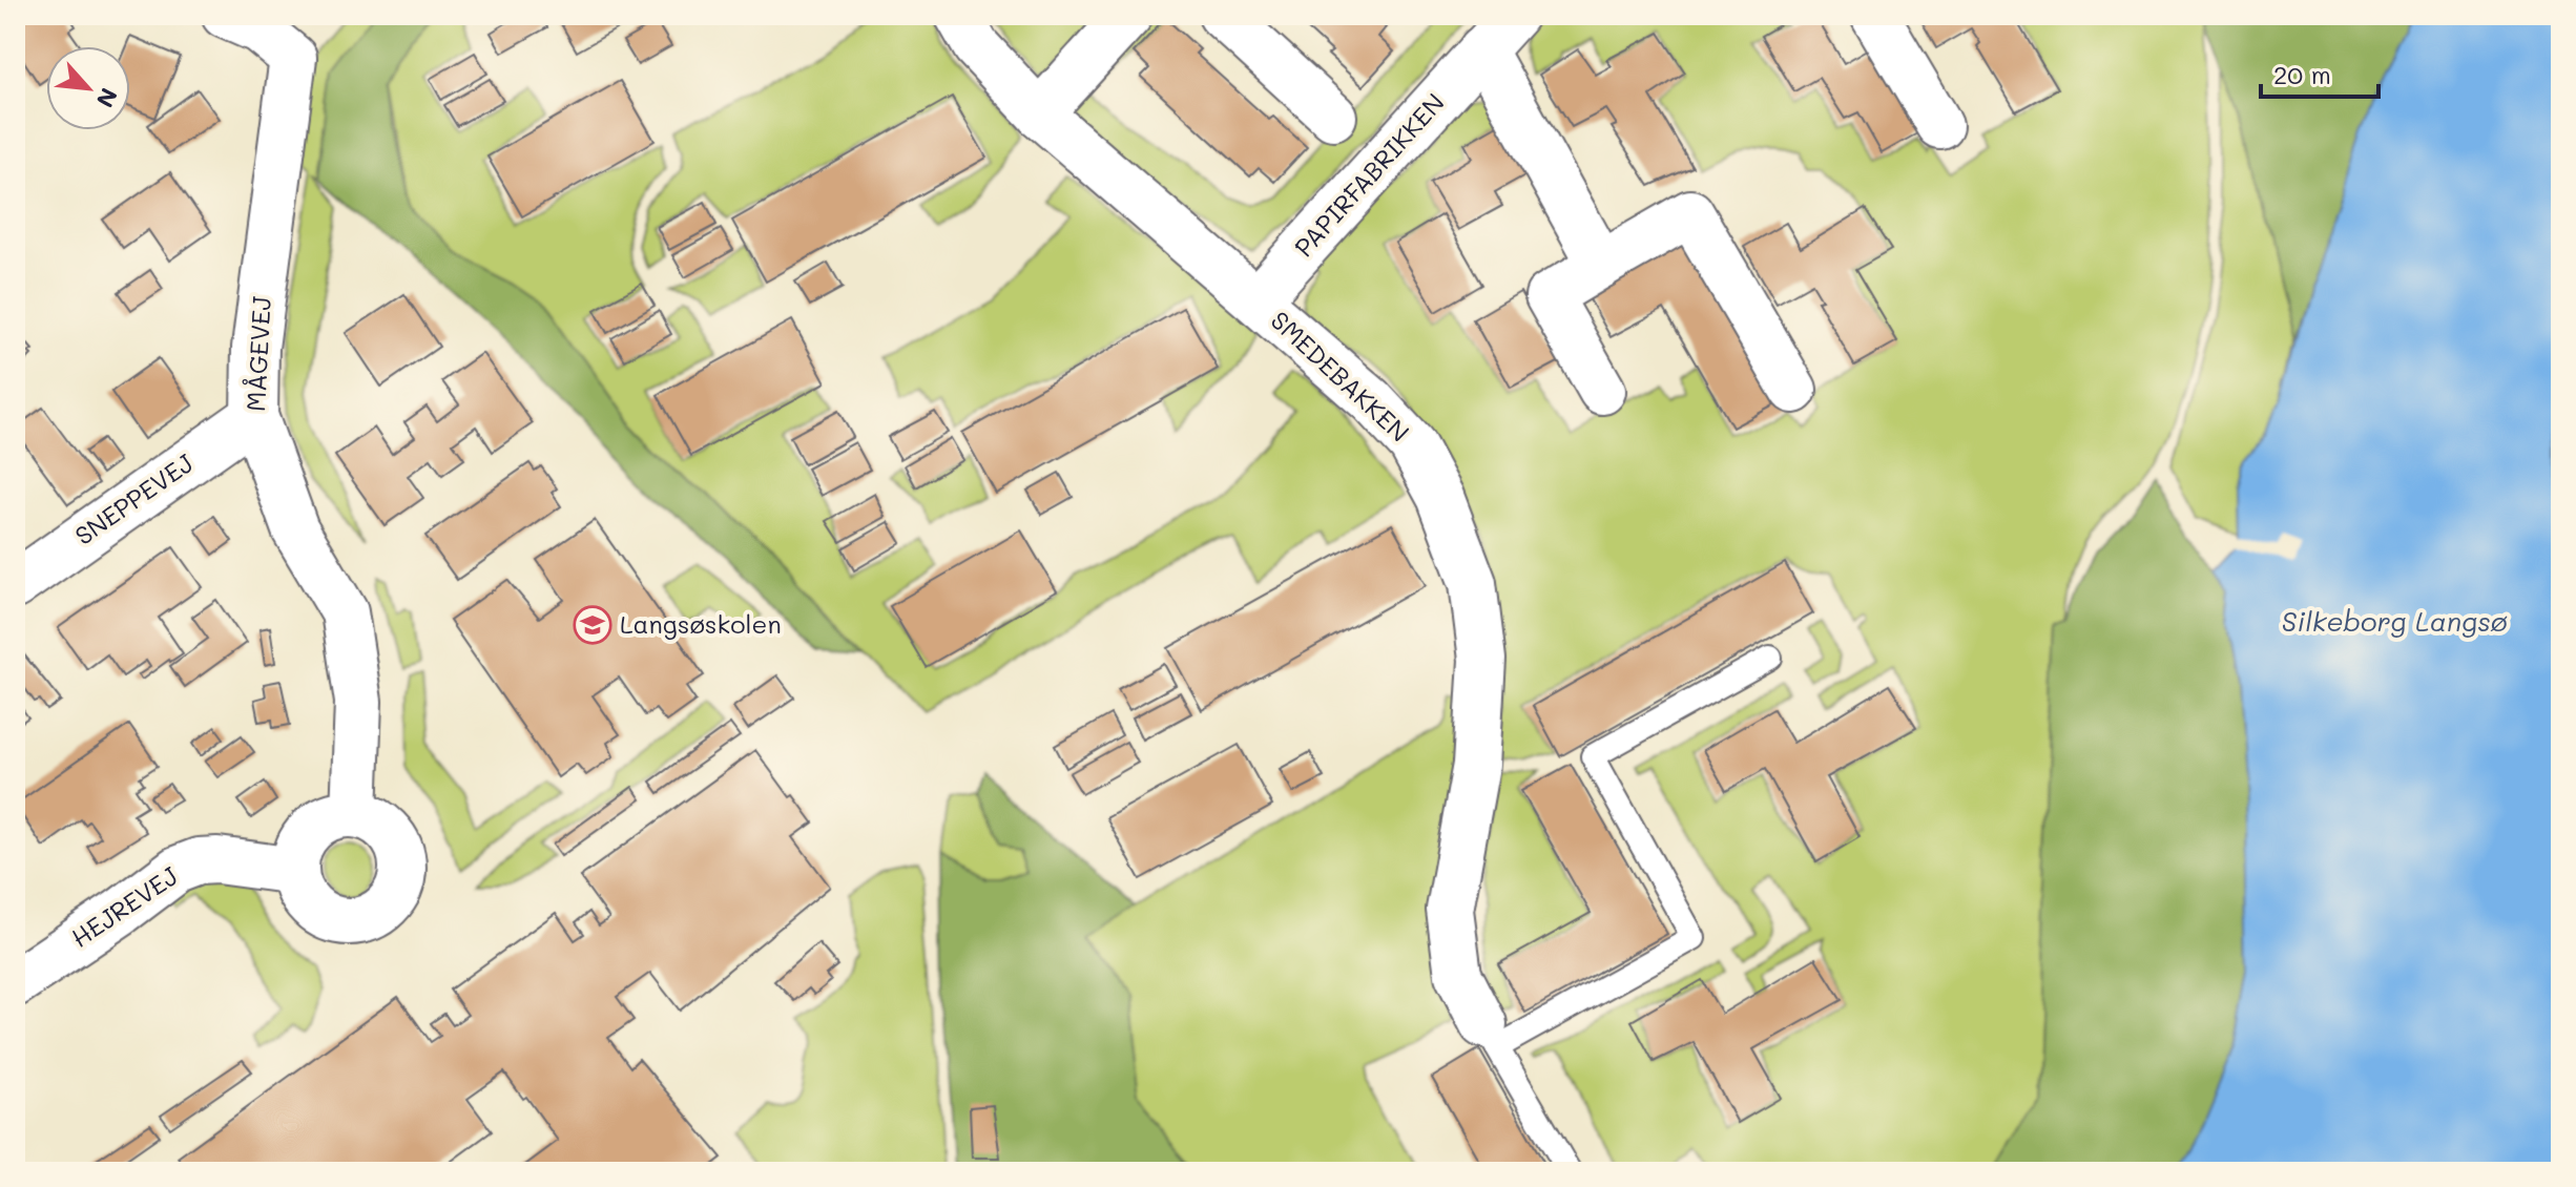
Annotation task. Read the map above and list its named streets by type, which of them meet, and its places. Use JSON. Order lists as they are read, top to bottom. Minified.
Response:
{"streets":{"street":["PAPIRFABRIKKEN","MÅGEVEJ","SMEDEBAKKEN","SNEPPEVEJ","HEJREVEJ"]},"crossings":[["PAPIRFABRIKKEN","SMEDEBAKKEN"],["MÅGEVEJ","SNEPPEVEJ"],["MÅGEVEJ","HEJREVEJ"]],"water":["Silkeborg Langsø"],"places":{"school or university":["Langsøskolen"]},"scale_bar":"20 m","north":"bottom right"}
